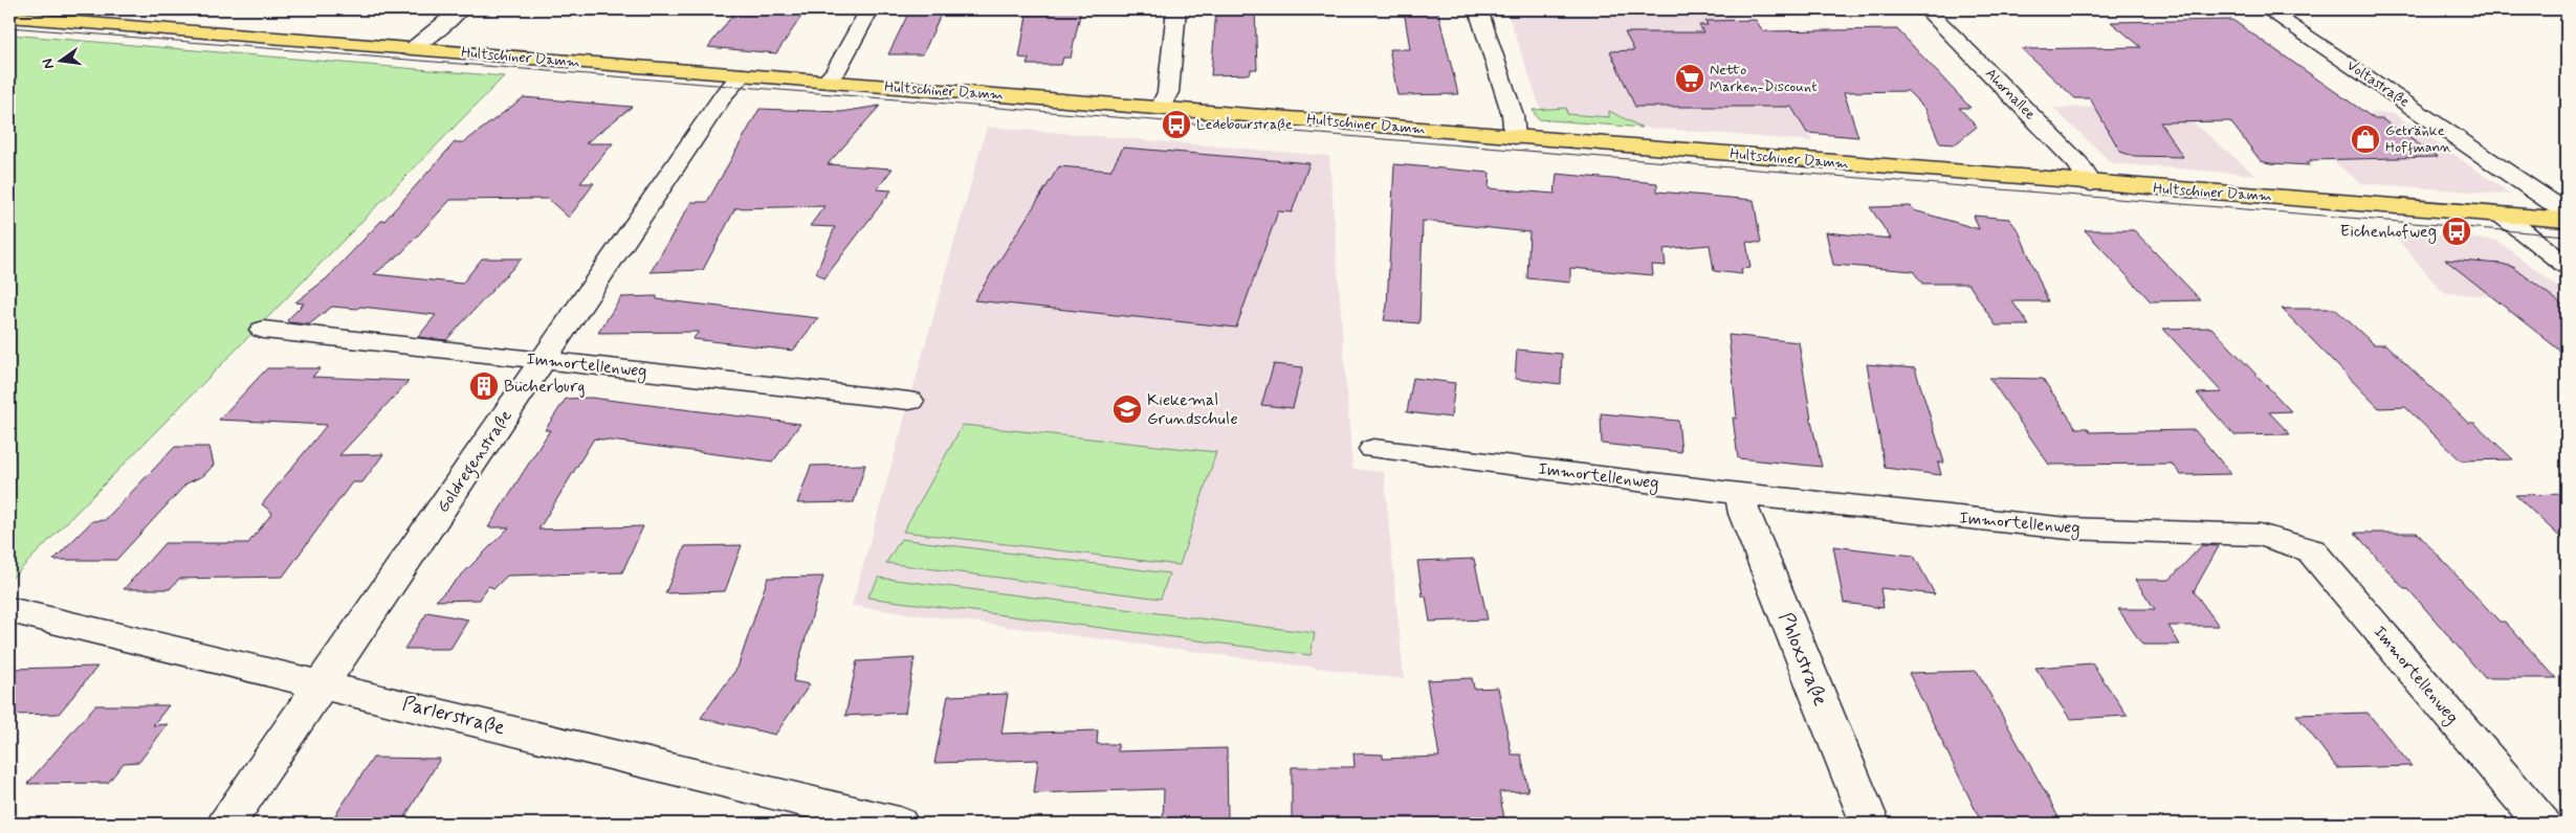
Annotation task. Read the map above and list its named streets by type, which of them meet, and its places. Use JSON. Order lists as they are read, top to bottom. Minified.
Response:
{"streets":{"main road":["Hultschiner Damm"],"street":["Voltastraße","Ahornallee","Immortellenweg","Goldregenstraße","Phloxstraße","Parlerstraße"]},"crossings":[["Hultschiner Damm","Ahornallee"],["Hultschiner Damm","Goldregenstraße"],["Immortellenweg","Goldregenstraße"],["Immortellenweg","Phloxstraße"],["Goldregenstraße","Parlerstraße"]],"places":{"supermarket":["Netto Marken-Discount"],"bus stop":["Ledebourstraße","Eichenhofweg"],"shop":["Getränke Hoffmann"],"building":["Bücherburg"],"school or university":["Kiekemal Grundschule"]},"north":"left"}
